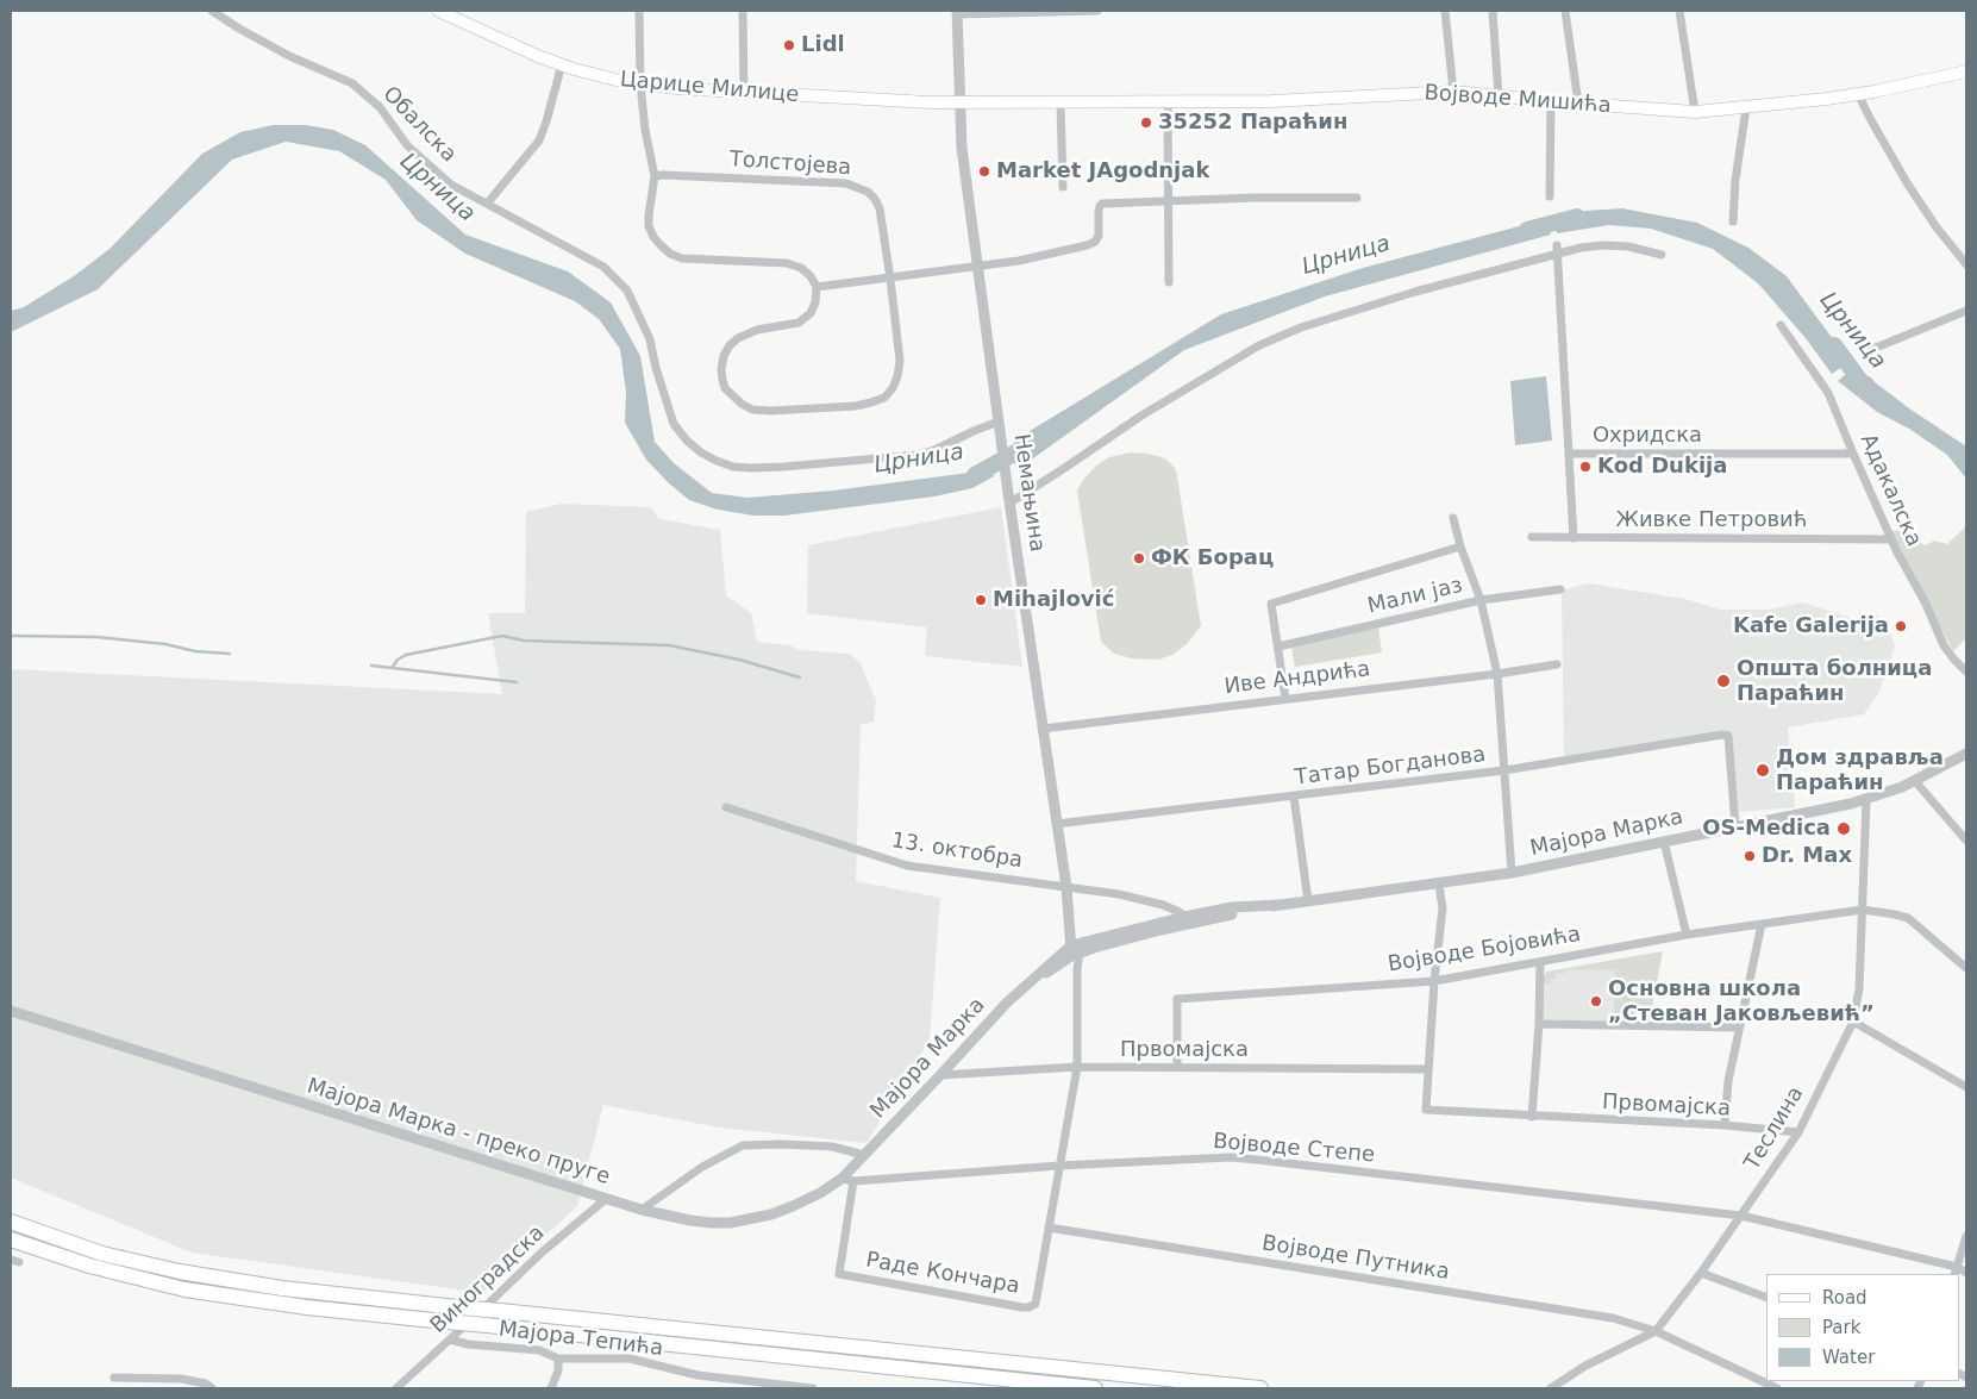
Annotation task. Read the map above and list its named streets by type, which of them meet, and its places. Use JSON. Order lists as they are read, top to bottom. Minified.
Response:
{"streets":{"main road":["Царице Милице","Војводе Мишића"],"street":["Обалска","Толстојева","Охридска","Адакалска","Немањина","Живке Петровић","Мали јаз","Иве Андрића","Татар Богданова","Мајора Марка","13. октобра","Војводе Бојовића","Првомајска","Теслина","Мајора Марка - преко пруге","Војводе Степе","Војводе Путника","Раде Кончара","Виноградска","Мајора Тепића"]},"crossings":[["Царице Милице","Војводе Мишића"],["Царице Милице","Немањина"],["Војводе Мишића","Немањина"],["Обалска","Немањина"],["Охридска","Адакалска"],["Адакалска","Живке Петровић"],["Немањина","Иве Андрића"],["Немањина","Татар Богданова"],["Немањина","Мајора Марка"],["Немањина","13. октобра"],["Немањина","Раде Кончара"],["Татар Богданова","Мајора Марка"],["Мајора Марка","13. октобра"],["Мајора Марка","Првомајска"],["Мајора Марка","Теслина"],["Мајора Марка","Мајора Марка - преко пруге"],["Мајора Марка","Раде Кончара"],["Војводе Бојовића","Првомајска"],["Војводе Бојовића","Теслина"],["Првомајска","Теслина"],["Првомајска","Раде Кончара"],["Теслина","Војводе Степе"],["Теслина","Војводе Путника"],["Мајора Марка - преко пруге","Војводе Степе"],["Мајора Марка - преко пруге","Раде Кончара"],["Мајора Марка - преко пруге","Виноградска"],["Војводе Степе","Раде Кончара"],["Војводе Путника","Раде Кончара"],["Виноградска","Мајора Тепића"]],"water":["Црница"],"places":["Lidl","35252 Параћин","Market JAgodnjak","Kod Dukija","ФК Борац","Mihajlović","Kafe Galerija","Општа болница Параћин","Дом здравља Параћин","OS-Medica","Dr. Max","Основна школа „Стеван Јаковљевић”"],"legend":["Road","Park","Water"]}
